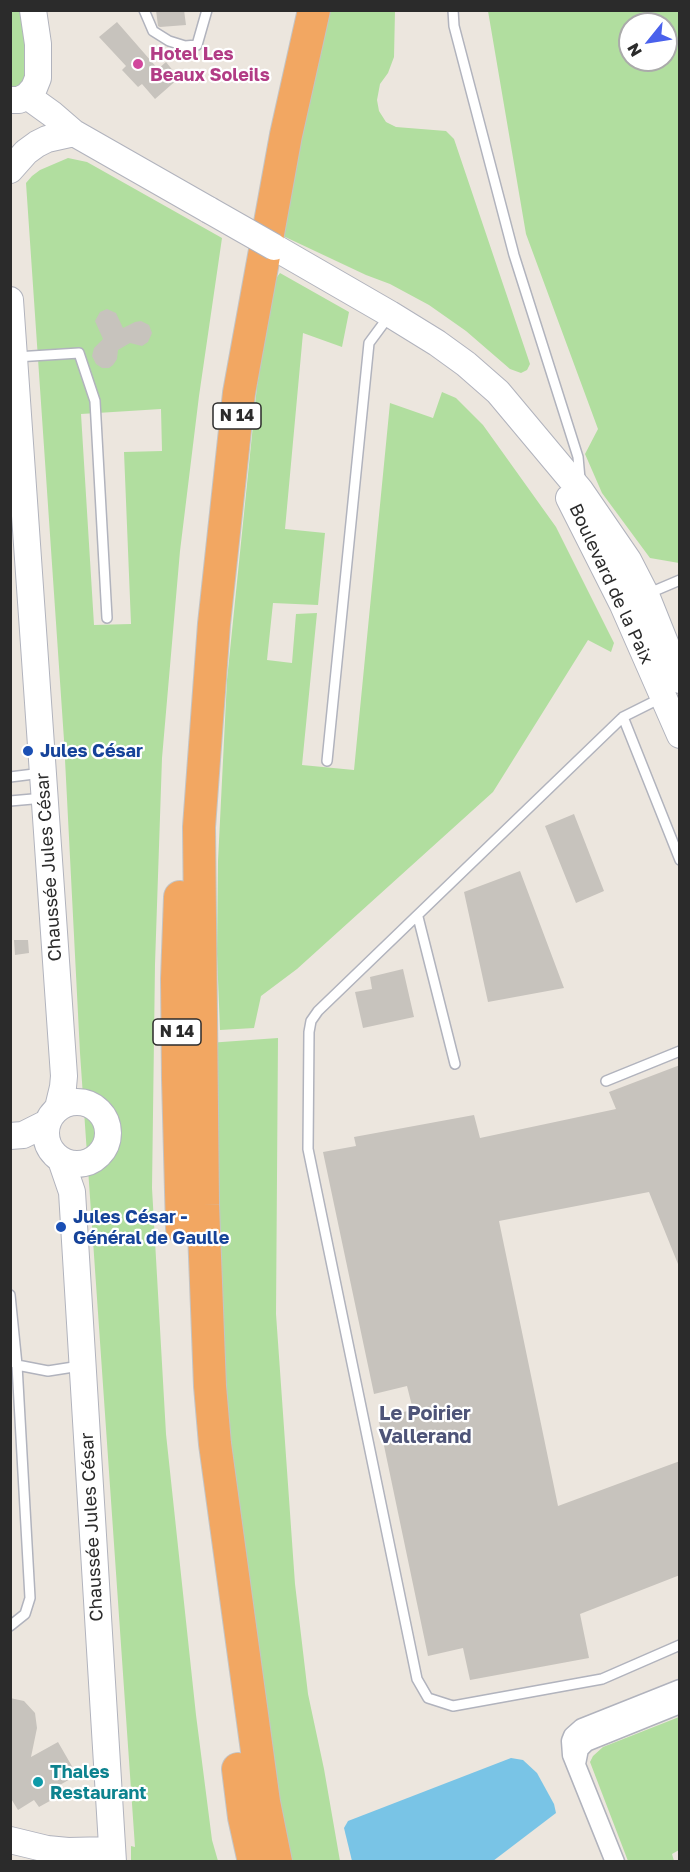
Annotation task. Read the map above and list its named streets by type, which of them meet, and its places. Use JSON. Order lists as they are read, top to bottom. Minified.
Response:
{"streets":{"highway":["N 14"],"main road":["Boulevard de la Paix","Chaussée Jules César"]},"districts":["Le Poirier Vallerand"],"places":["Hotel Les Beaux Soleils","Jules César","Jules César - Général de Gaulle","Thales Restaurant"],"north":"bottom left"}
